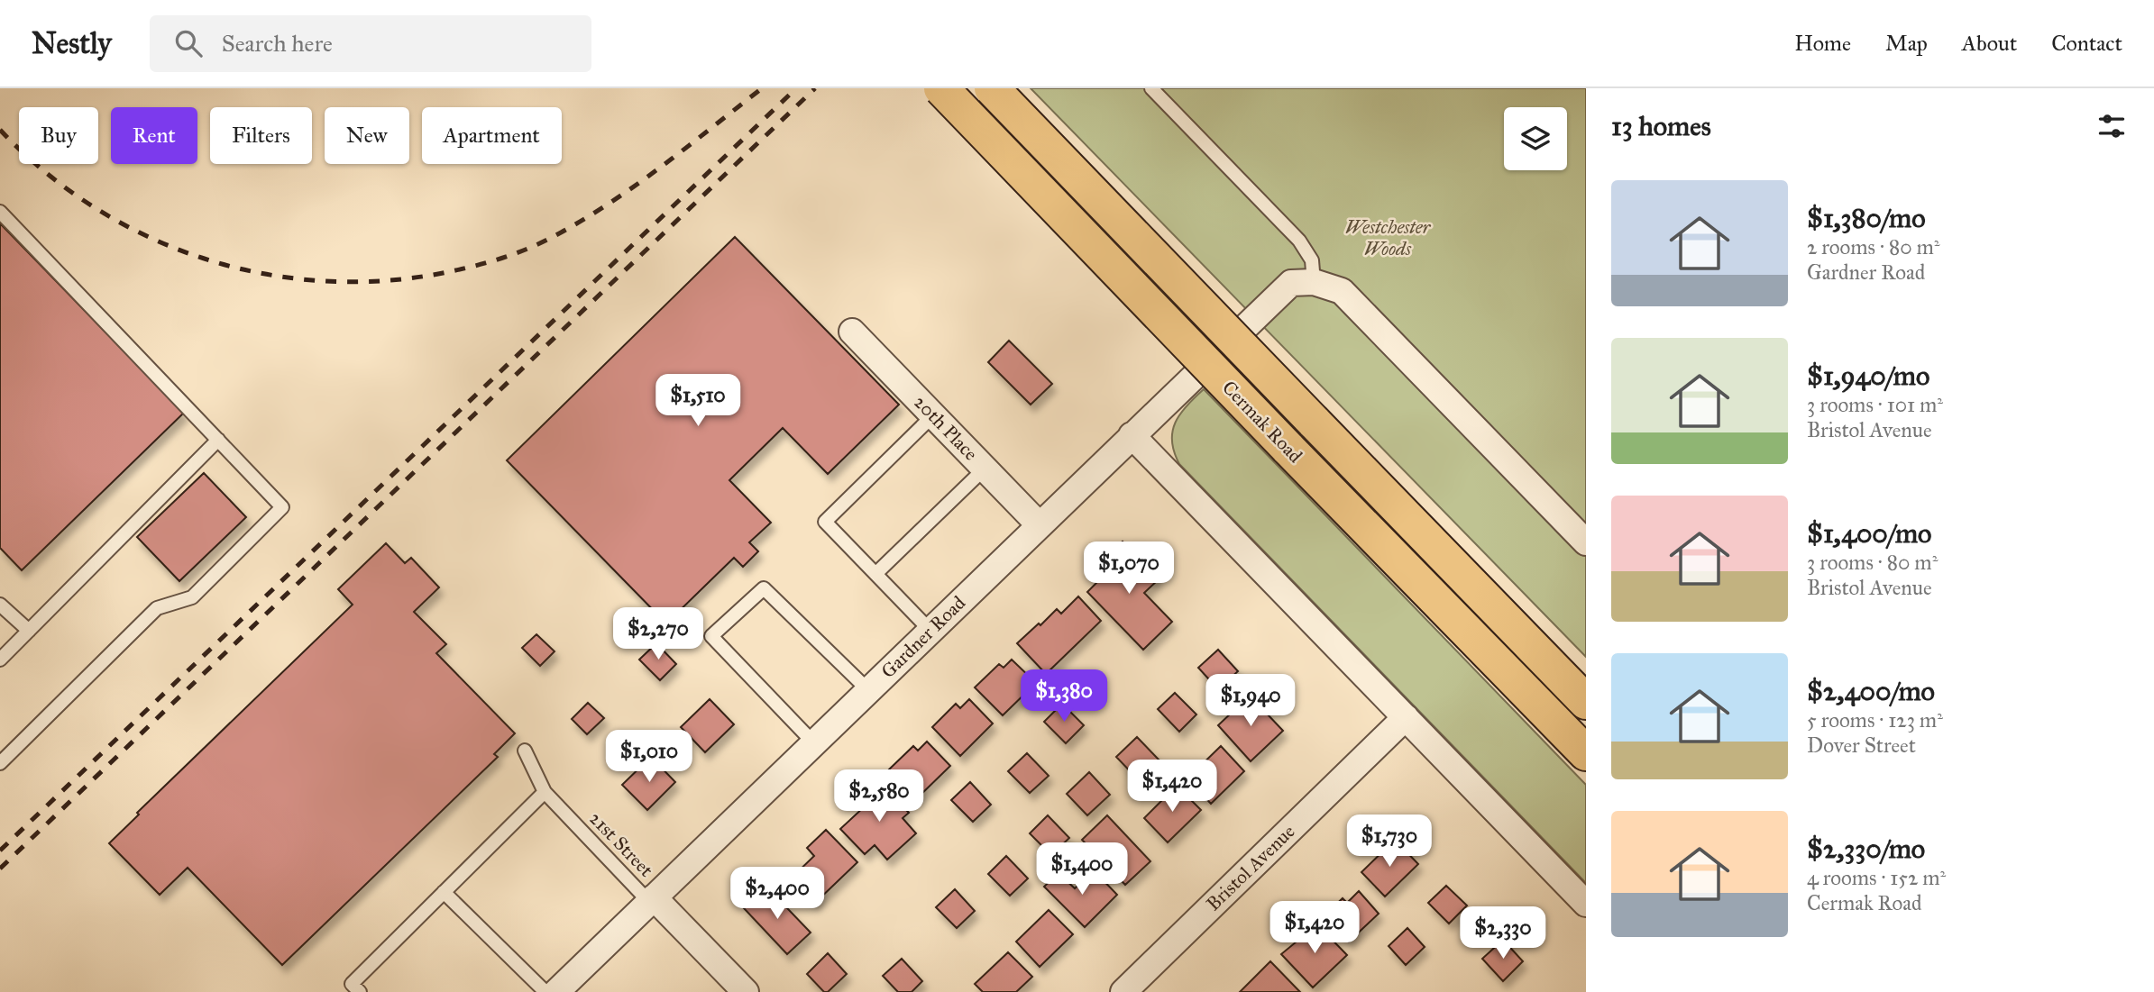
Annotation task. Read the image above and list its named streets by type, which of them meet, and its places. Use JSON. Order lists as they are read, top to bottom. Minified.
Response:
{"streets":{"main road":["Cermak Road"],"street":["20th Place","Gardner Road","Bristol Avenue"],"lane":["21st Street"]},"crossings":[["20th Place","Gardner Road"],["Gardner Road","21st Street"]],"parks":["Westchester Woods"],"page":{"header":"Nestly","search":"Search here","nav":["Home","Map","About","Contact"],"heading":"13 homes","chip":["Buy","Rent","Filters","New","Apartment"],"list":[{"name":"$1,380/mo","note":"2 rooms · 80 m² · Gardner Road"},{"name":"$1,940/mo","note":"3 rooms · 101 m² · Bristol Avenue"},{"name":"$1,400/mo","note":"3 rooms · 80 m² · Bristol Avenue"},{"name":"$2,400/mo","note":"5 rooms · 123 m² · Dover Street"},{"name":"$2,330/mo","note":"4 rooms · 152 m² · Cermak Road"}],"price":["$1,510","$1,070","$2,270","$1,380","$1,940","$1,010","$1,420","$2,580","$1,730","$1,400","$2,400","$1,420","$2,330"]}}
